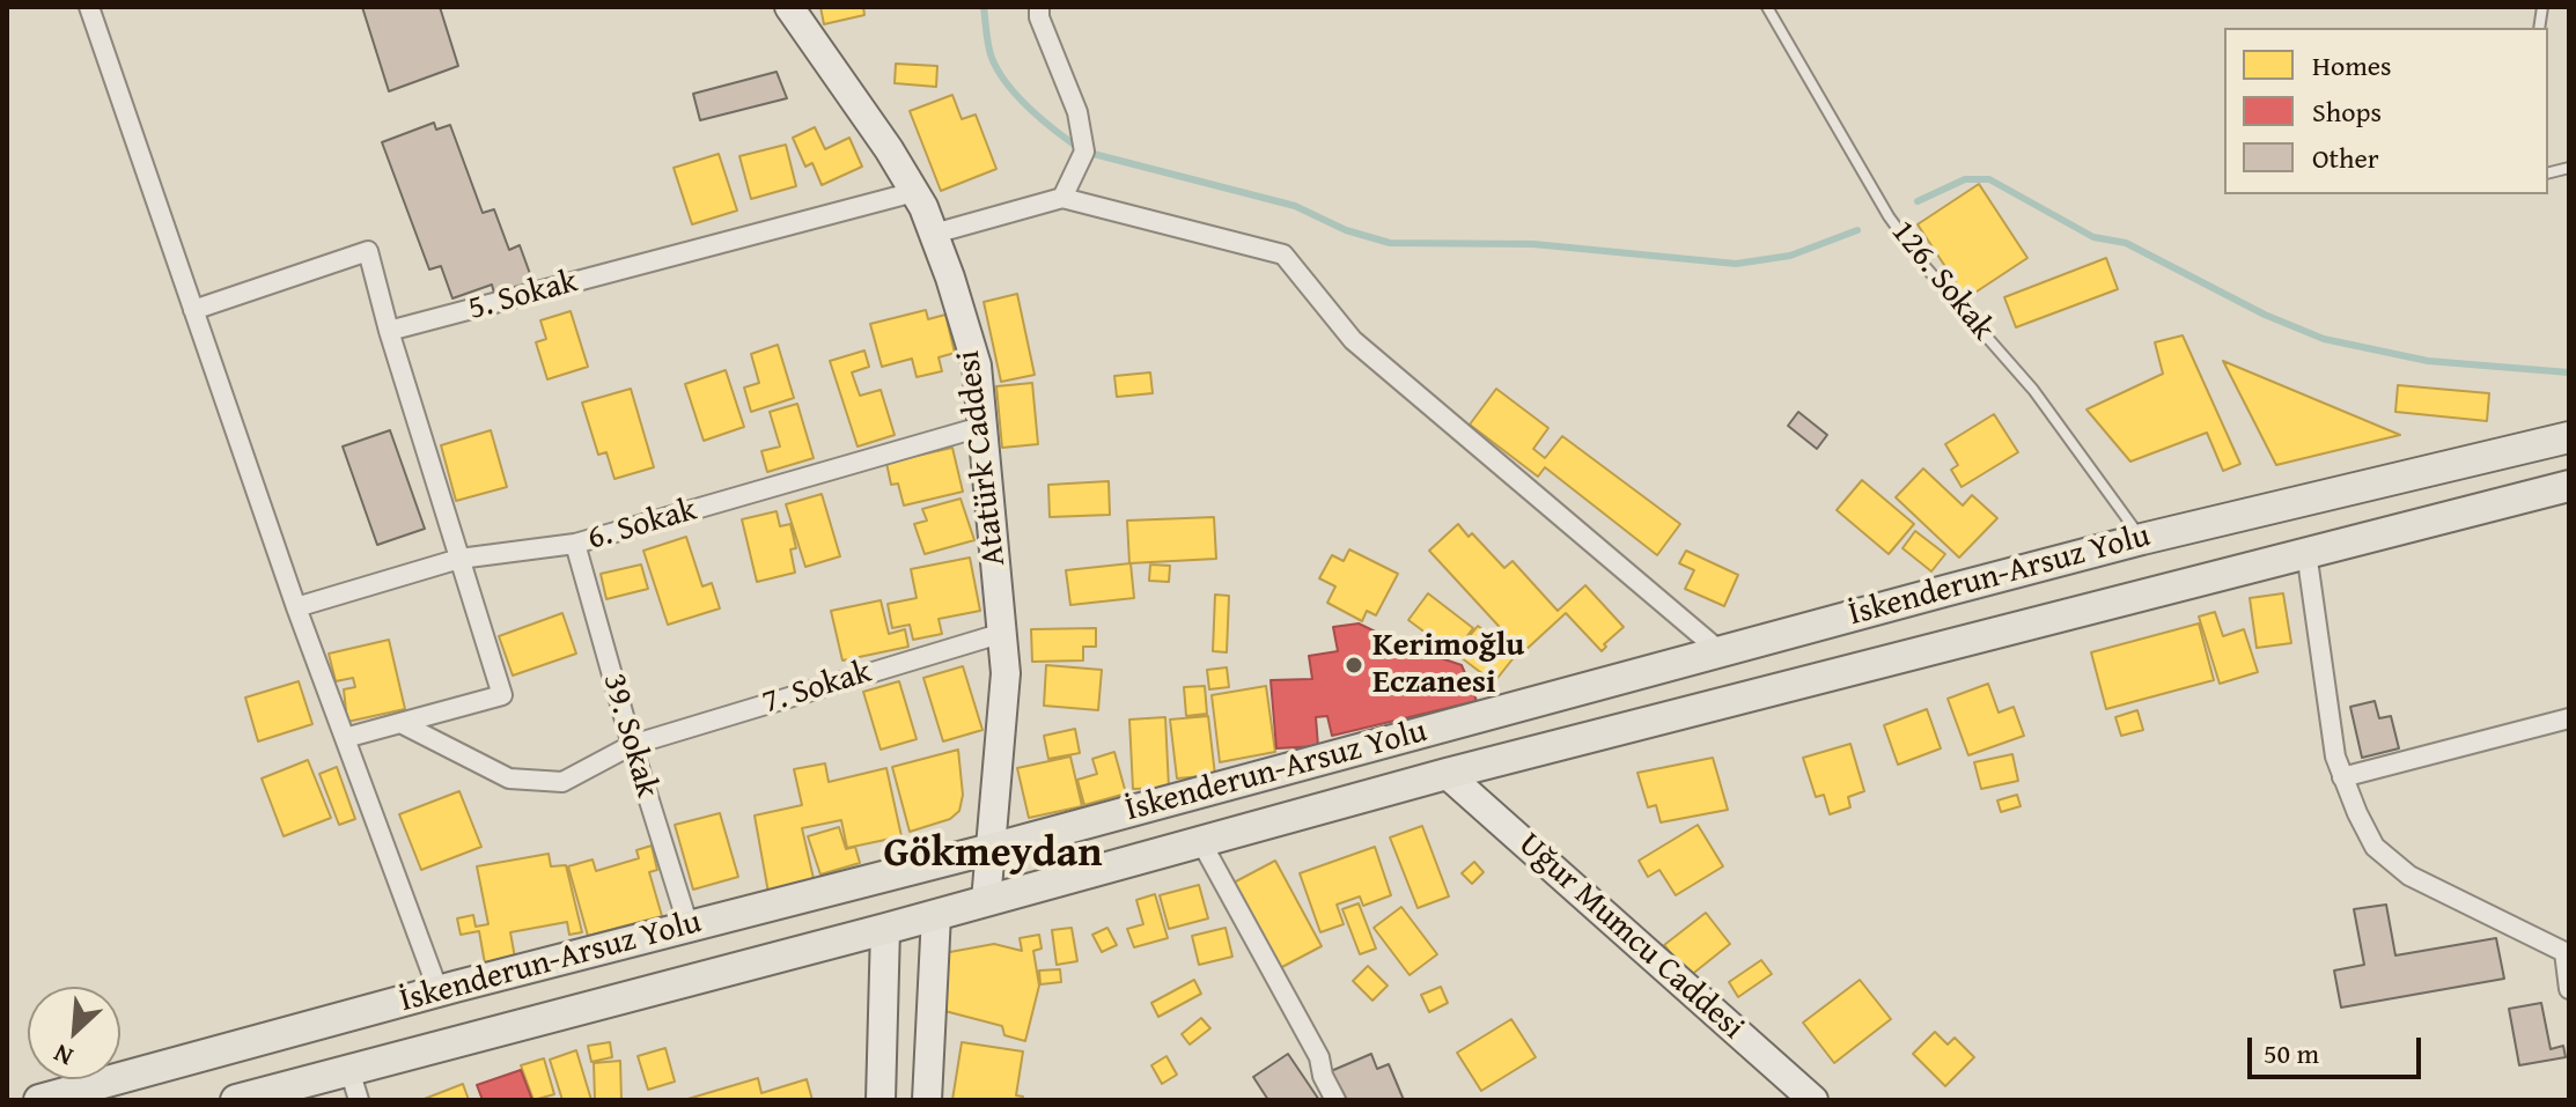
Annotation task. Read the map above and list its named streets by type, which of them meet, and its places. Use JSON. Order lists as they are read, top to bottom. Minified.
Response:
{"streets":{"main road":["İskenderun-Arsuz Yolu"],"street":["5. Sokak","Atatürk Caddesi","6. Sokak","7. Sokak","39. Sokak","Uğur Mumcu Caddesi"],"lane":["126. Sokak"]},"crossings":[["126. Sokak","İskenderun-Arsuz Yolu"],["5. Sokak","Atatürk Caddesi"],["Atatürk Caddesi","6. Sokak"],["Atatürk Caddesi","İskenderun-Arsuz Yolu"],["Atatürk Caddesi","7. Sokak"],["6. Sokak","39. Sokak"],["İskenderun-Arsuz Yolu","39. Sokak"],["İskenderun-Arsuz Yolu","Uğur Mumcu Caddesi"],["7. Sokak","39. Sokak"]],"districts":["Gökmeydan"],"places":["Kerimoğlu Eczanesi"],"legend":["Homes","Shops","Other"],"scale_bar":"50 m","north":"bottom left"}
